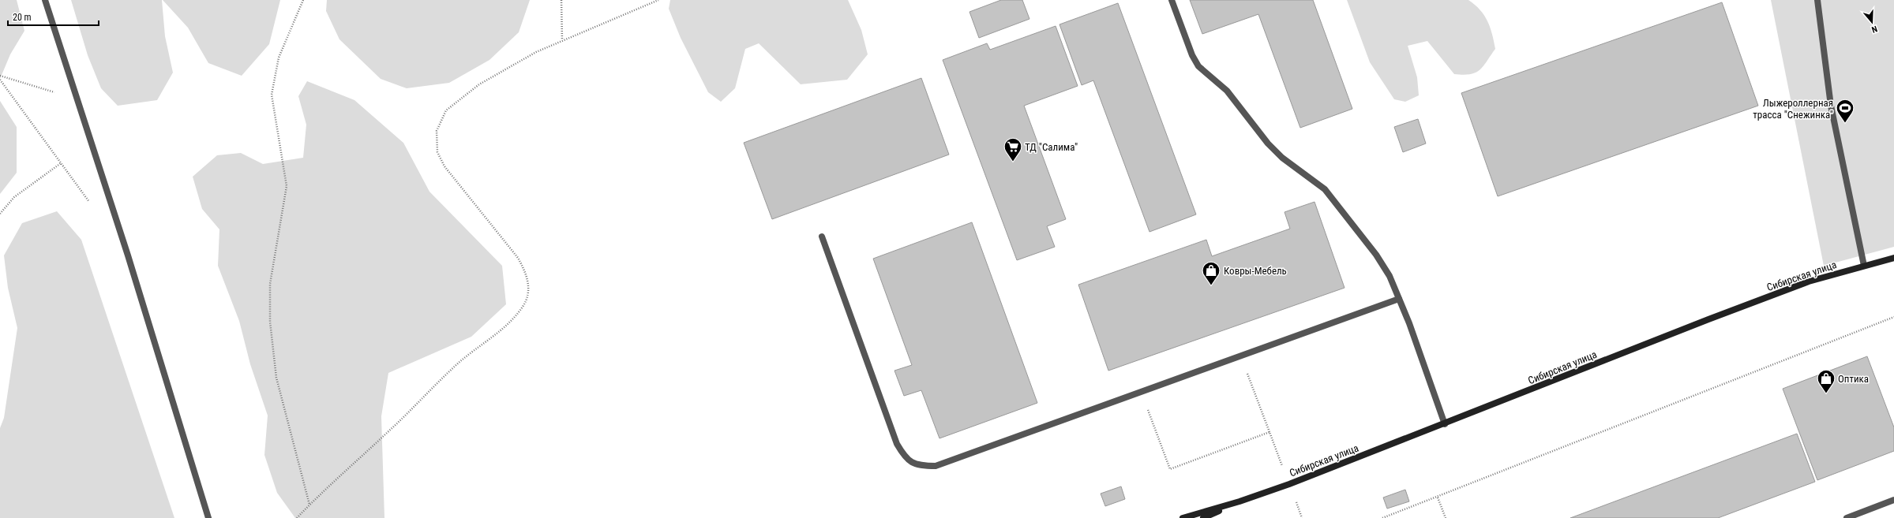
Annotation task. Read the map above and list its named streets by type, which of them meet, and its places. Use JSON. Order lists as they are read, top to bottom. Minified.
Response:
{"streets":{"street":["Сибирская улица"]},"places":{"sports":["Лыжероллерная трасса \"Снежинка\""],"supermarket":["ТД \"Салима\""],"shop":["Ковры-Мебель","Оптика"]},"scale_bar":"20 m","north":"bottom"}
